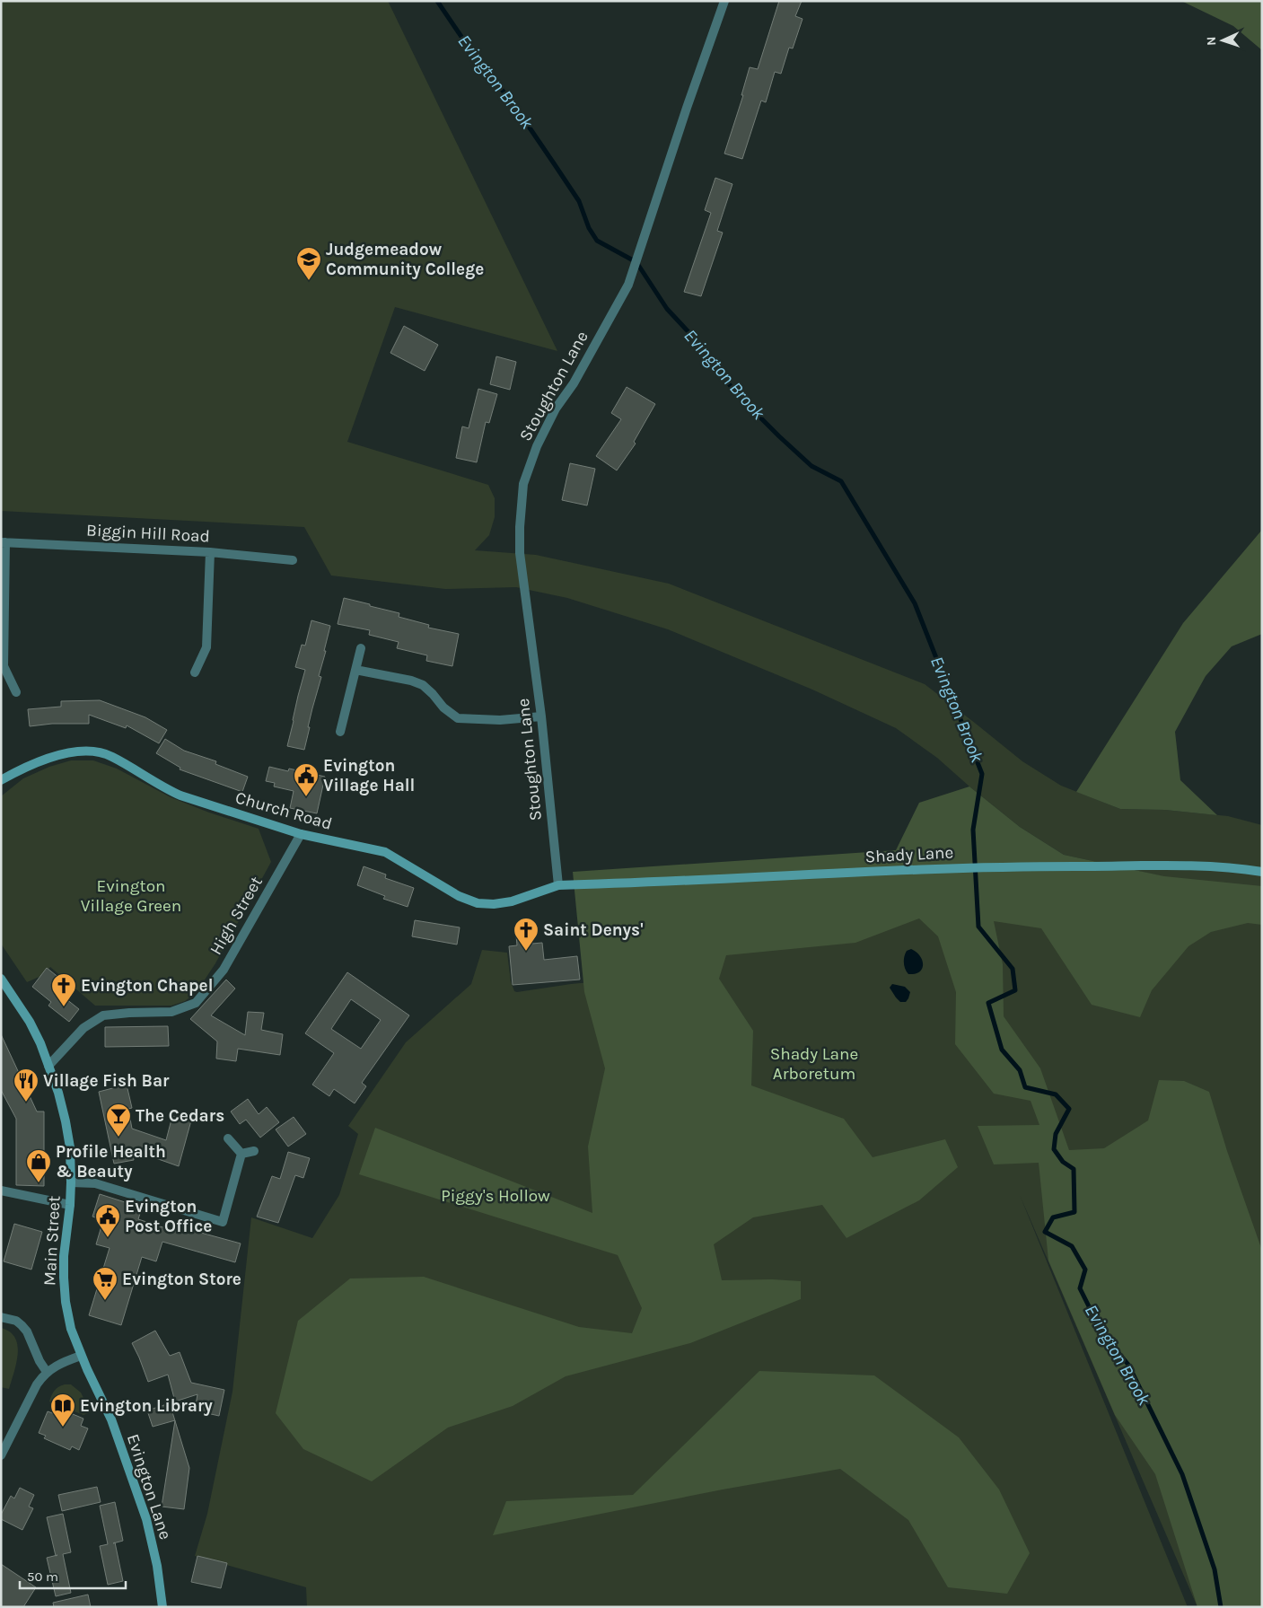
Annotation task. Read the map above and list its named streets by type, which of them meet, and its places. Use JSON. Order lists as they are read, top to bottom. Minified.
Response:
{"streets":{"street":["Stoughton Lane","Biggin Hill Road","Church Road","Shady Lane","High Street","Main Street","Evington Lane"]},"crossings":[["Stoughton Lane","Church Road"],["Stoughton Lane","Shady Lane"],["Church Road","Shady Lane"],["Church Road","High Street"],["High Street","Main Street"],["Main Street","Evington Lane"]],"water":["Evington Brook"],"parks":["Evington Village Green","Shady Lane Arboretum","Piggy's Hollow"],"places":{"school or university":["Judgemeadow Community College"],"public building":["Evington Village Hall","Evington Post Office"],"church":["Saint Denys'","Evington Chapel"],"restaurant":["Village Fish Bar"],"bar":["The Cedars"],"shop":["Profile Health & Beauty"],"supermarket":["Evington Store"],"library":["Evington Library"]},"scale_bar":"50 m","north":"left"}
